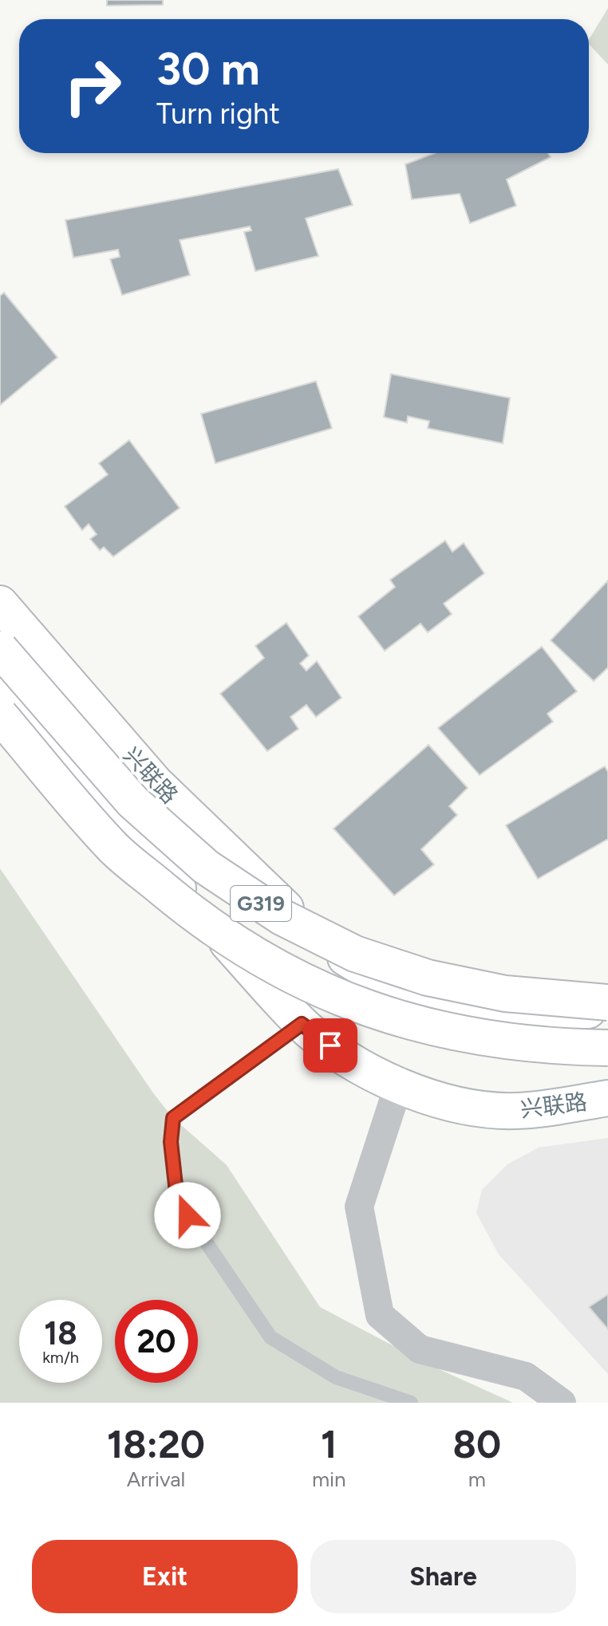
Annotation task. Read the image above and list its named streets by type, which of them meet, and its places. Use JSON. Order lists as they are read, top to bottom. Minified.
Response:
{"streets":{"main road":["兴联路","G319"]},"page":{"turn":["30 m","Turn right"],"speed":"18 km/h","limit":"20","eta":["18:20","Arrival","1","min","80","m"],"buttons":["Exit","Share"]}}
